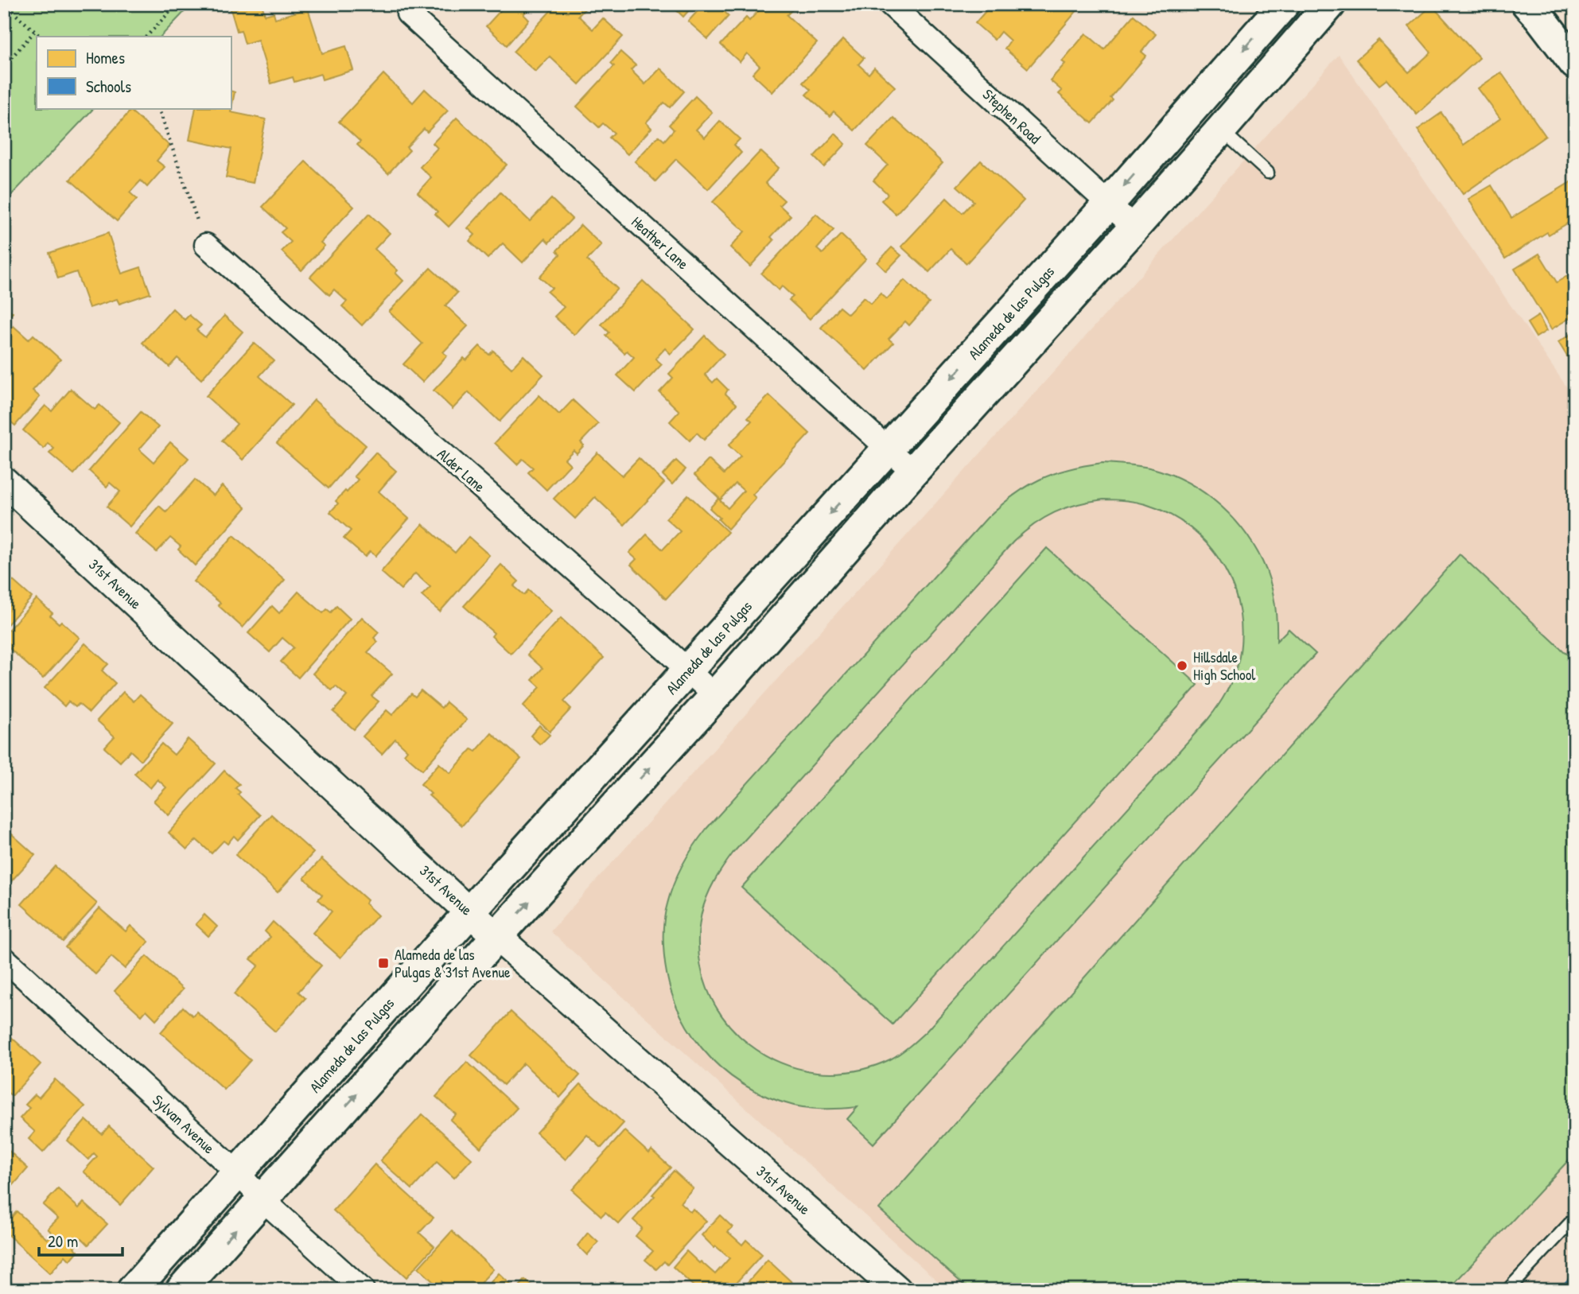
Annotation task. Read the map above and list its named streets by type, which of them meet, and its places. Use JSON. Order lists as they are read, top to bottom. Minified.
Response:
{"streets":{"main road":["Alameda de las Pulgas"],"street":["Stephen Road","Heather Lane","Alder Lane","31st Avenue","Sylvan Avenue"]},"crossings":[["Stephen Road","Alameda de las Pulgas"],["Heather Lane","Alameda de las Pulgas"],["Alameda de las Pulgas","Alder Lane"],["Alameda de las Pulgas","31st Avenue"],["Alameda de las Pulgas","Sylvan Avenue"]],"places":{"other":["Hillsdale High School"],"transit":["Alameda de las Pulgas & 31st Avenue"]},"legend":["Homes","Schools"],"scale_bar":"20 m"}
